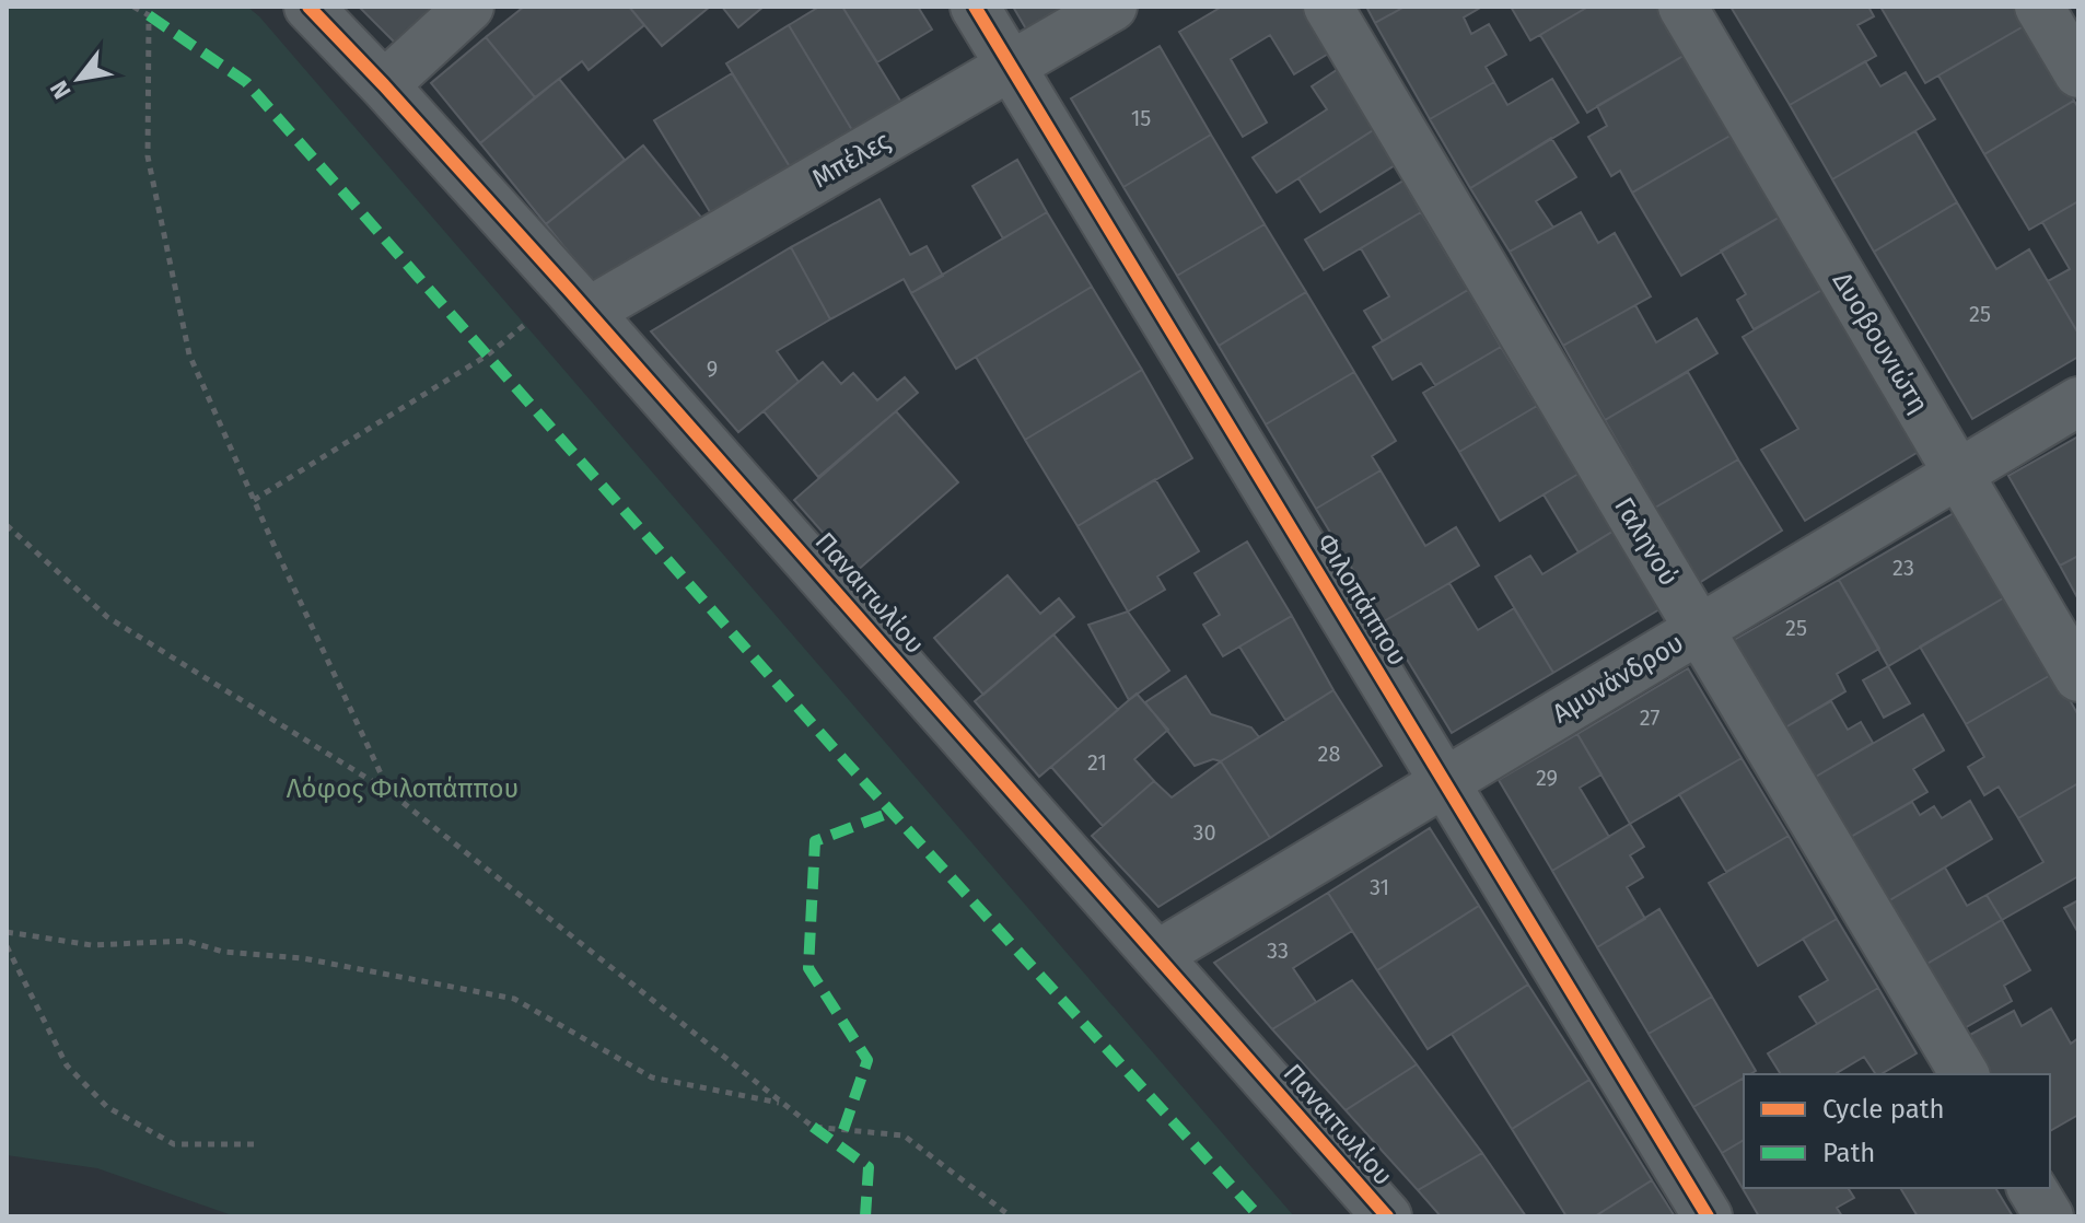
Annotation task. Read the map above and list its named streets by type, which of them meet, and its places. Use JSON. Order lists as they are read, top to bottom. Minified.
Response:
{"streets":{"street":["Μπέλες","Δυοβουνιώτη","Γαληνού","Παναιτωλίου","Φιλοπάππου","Αμυνάνδρου"]},"crossings":[["Μπέλες","Παναιτωλίου"],["Μπέλες","Φιλοπάππου"],["Δυοβουνιώτη","Αμυνάνδρου"],["Γαληνού","Αμυνάνδρου"],["Παναιτωλίου","Αμυνάνδρου"],["Φιλοπάππου","Αμυνάνδρου"]],"parks":["Λόφος Φιλοπάππου"],"house_numbers":["15","25","9","23","25","27","28","21","29","30","31","33"],"legend":["Cycle path","Path"],"north":"bottom left"}
